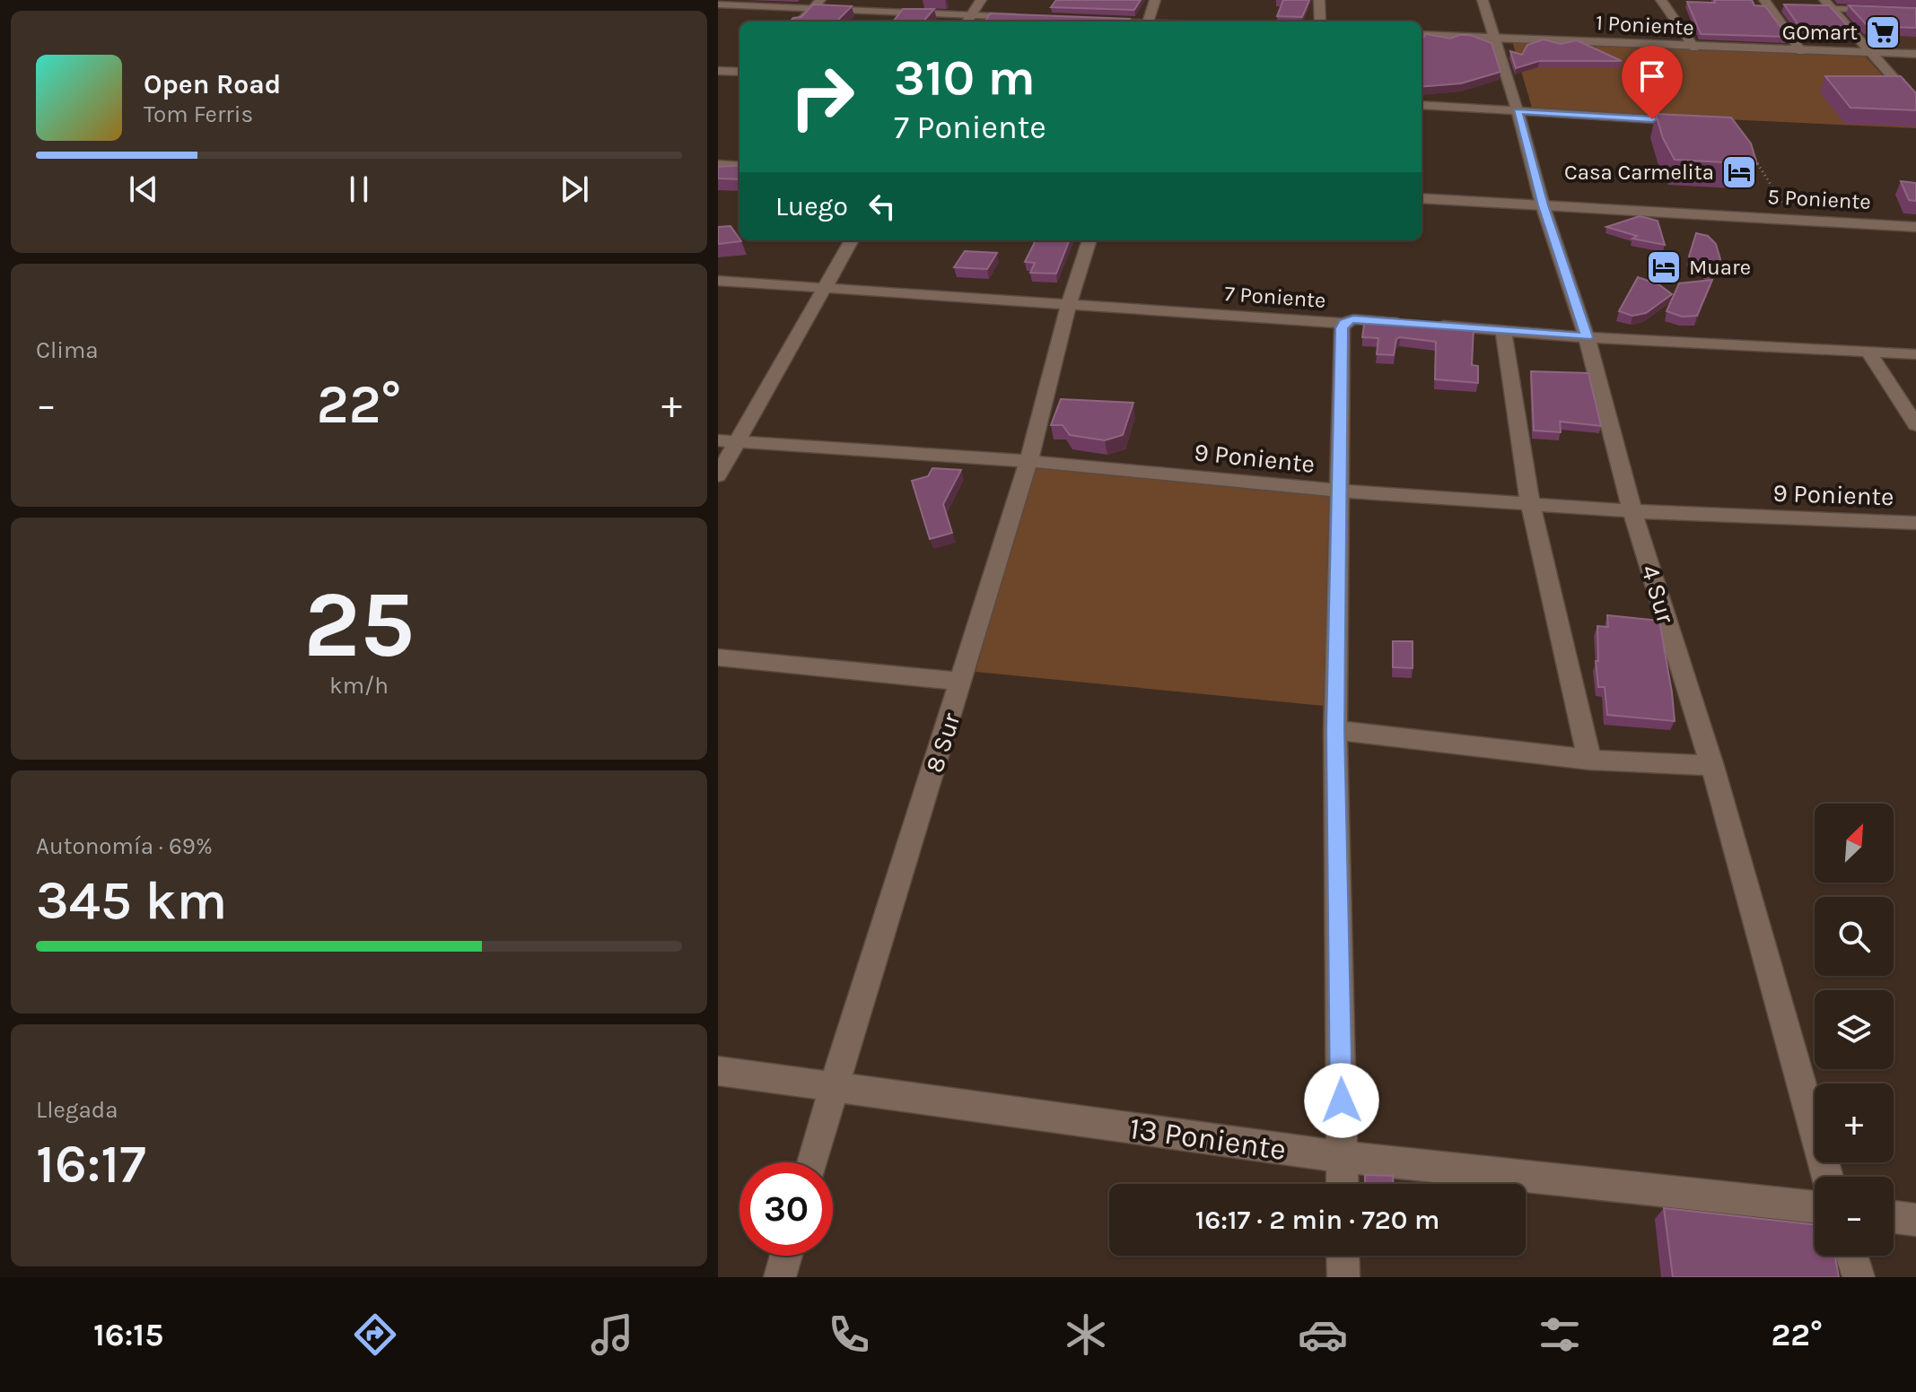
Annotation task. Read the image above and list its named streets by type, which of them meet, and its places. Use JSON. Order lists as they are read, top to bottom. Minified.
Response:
{"streets":{"street":["1 Poniente","5 Poniente","7 Poniente","9 Poniente","4 Sur","8 Sur","13 Poniente"]},"crossings":[["1 Poniente","4 Sur"],["5 Poniente","4 Sur"],["7 Poniente","4 Sur"],["7 Poniente","8 Sur"],["9 Poniente","4 Sur"],["9 Poniente","8 Sur"],["8 Sur","13 Poniente"]],"places":{"supermarket":["GOmart"],"hotel":["Casa Carmelita","Muare"]},"north":"top right","page":{"turn":["310 m","7 Poniente"],"song":["Open Road","Tom Ferris"],"then":"Luego","tile":["Clima",["25","km/h"],["Autonomía · 69%","345 km"],["Llegada","16:17"]],"heat":["−","22°","+"],"map_buttons":["+","−"],"limit":"30","trip":"16:17 · 2 min · 720 m","tabs":["16:15","22°"]}}
